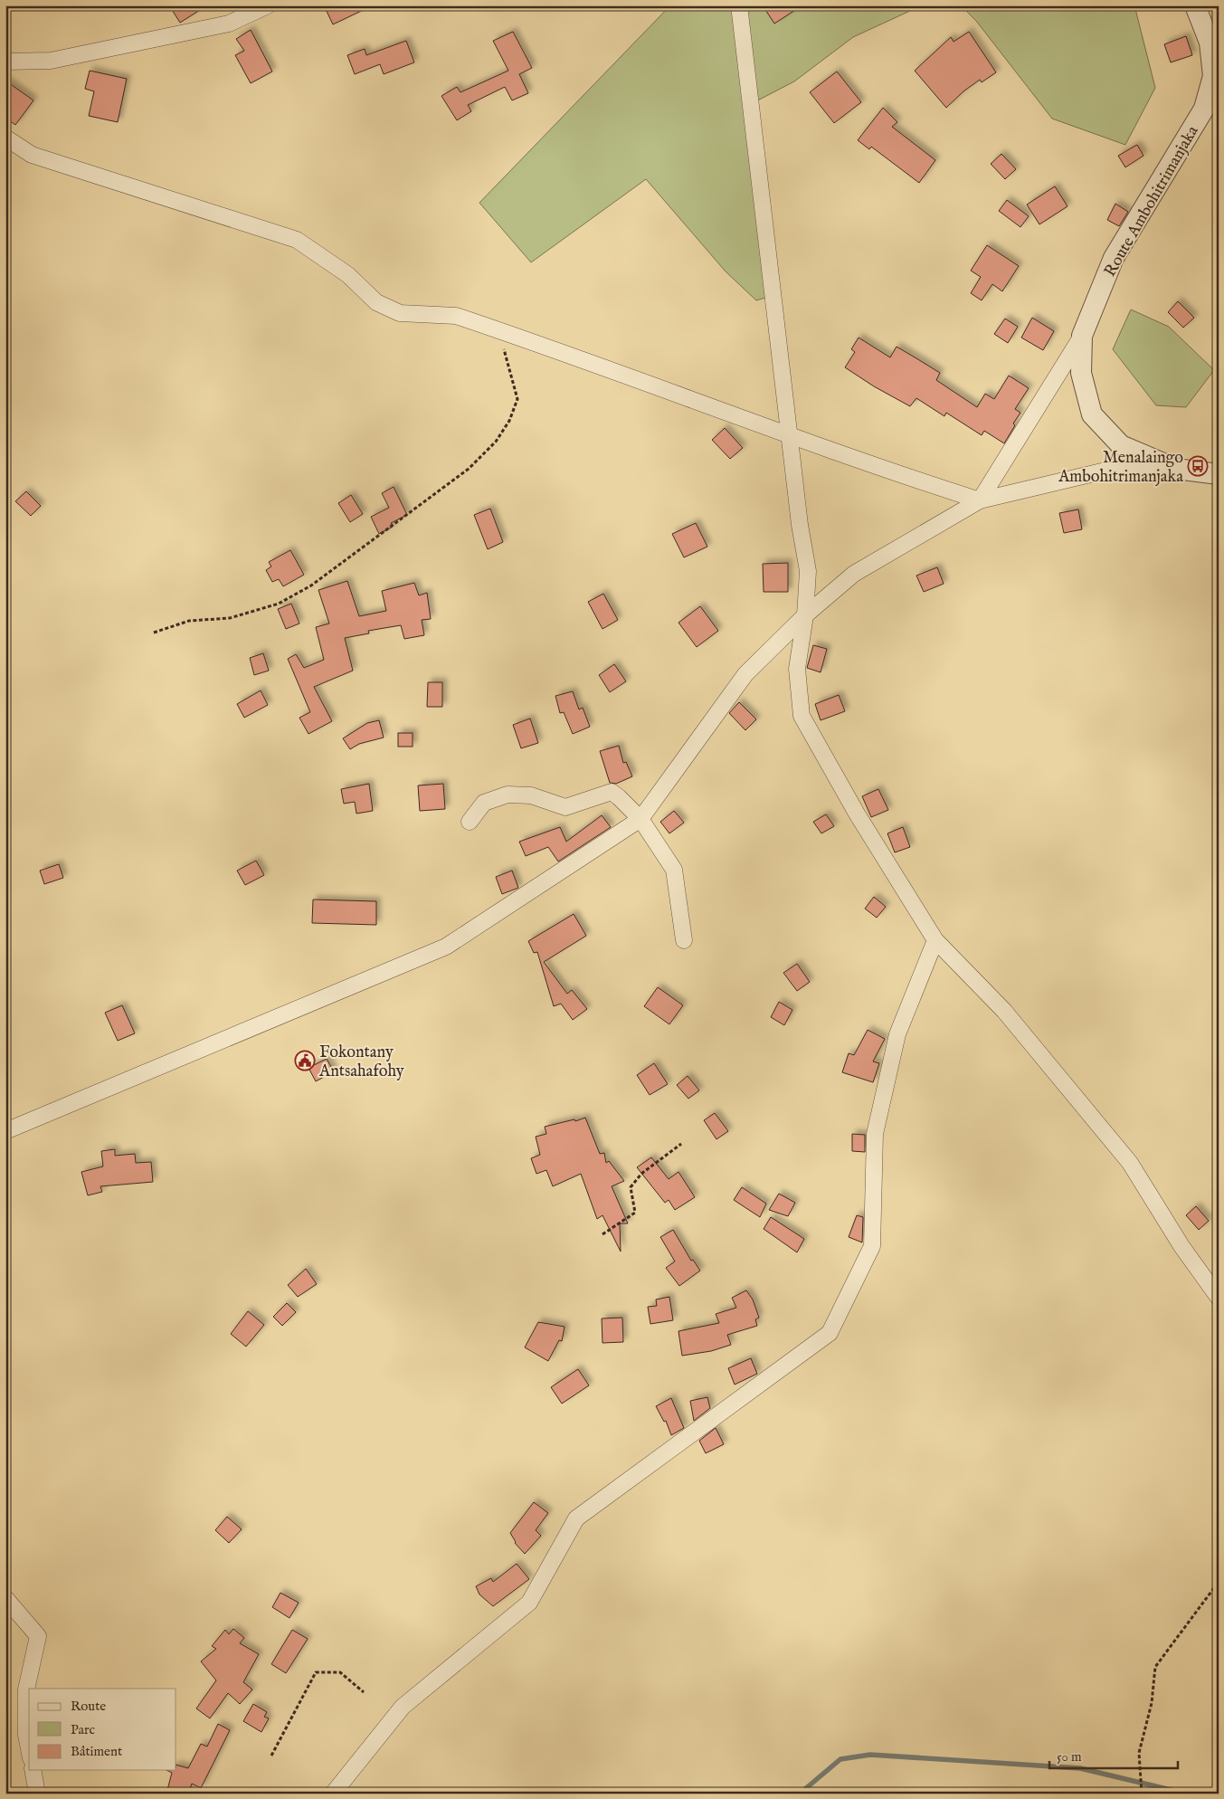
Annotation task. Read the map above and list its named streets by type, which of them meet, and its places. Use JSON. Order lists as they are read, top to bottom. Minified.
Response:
{"streets":{"street":["Route Ambohitrimanjaka"]},"places":{"bus stop":["Menalaingo Ambohitrimanjaka"],"public building":["Fokontany Antsahafohy"]},"legend":["Route","Parc","Bâtiment"],"scale_bar":"50 m"}
